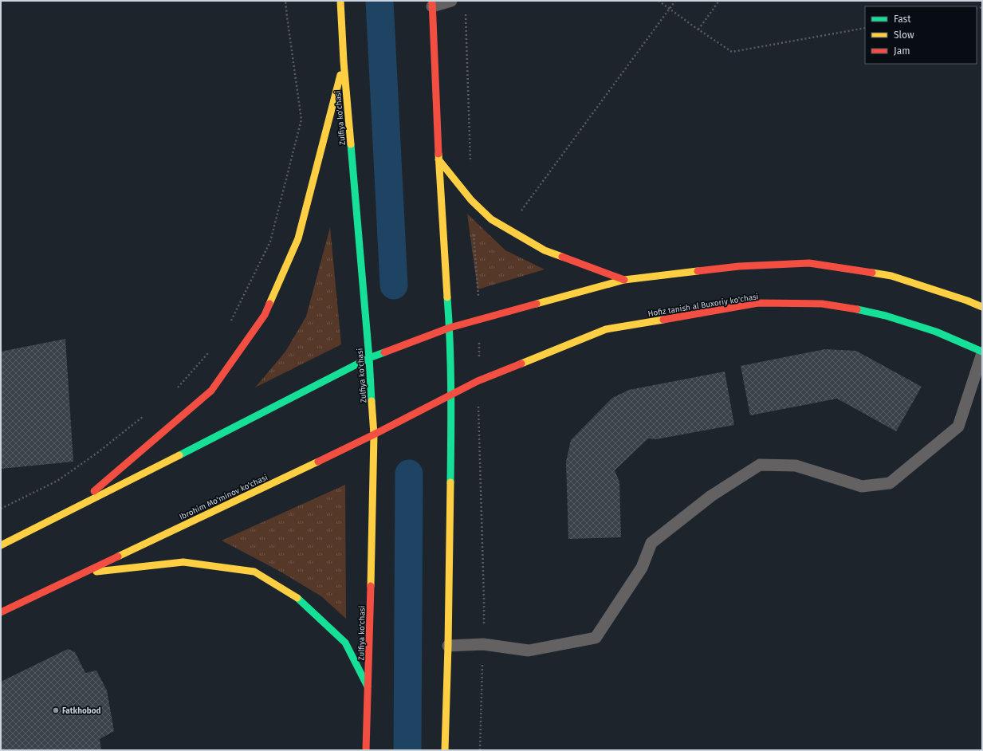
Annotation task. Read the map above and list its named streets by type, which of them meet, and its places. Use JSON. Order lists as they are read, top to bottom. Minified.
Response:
{"streets":{"main road":["Zulfiya ko'chasi","Hofiz tanish al Buxoriy ko'chasi","Ibrohim Mo'minov ko'chasi"]},"crossings":[["Zulfiya ko'chasi","Ibrohim Mo'minov ko'chasi"],["Hofiz tanish al Buxoriy ko'chasi","Ibrohim Mo'minov ko'chasi"]],"places":["Fatkhobod"],"legend":["Fast","Slow","Jam"]}
